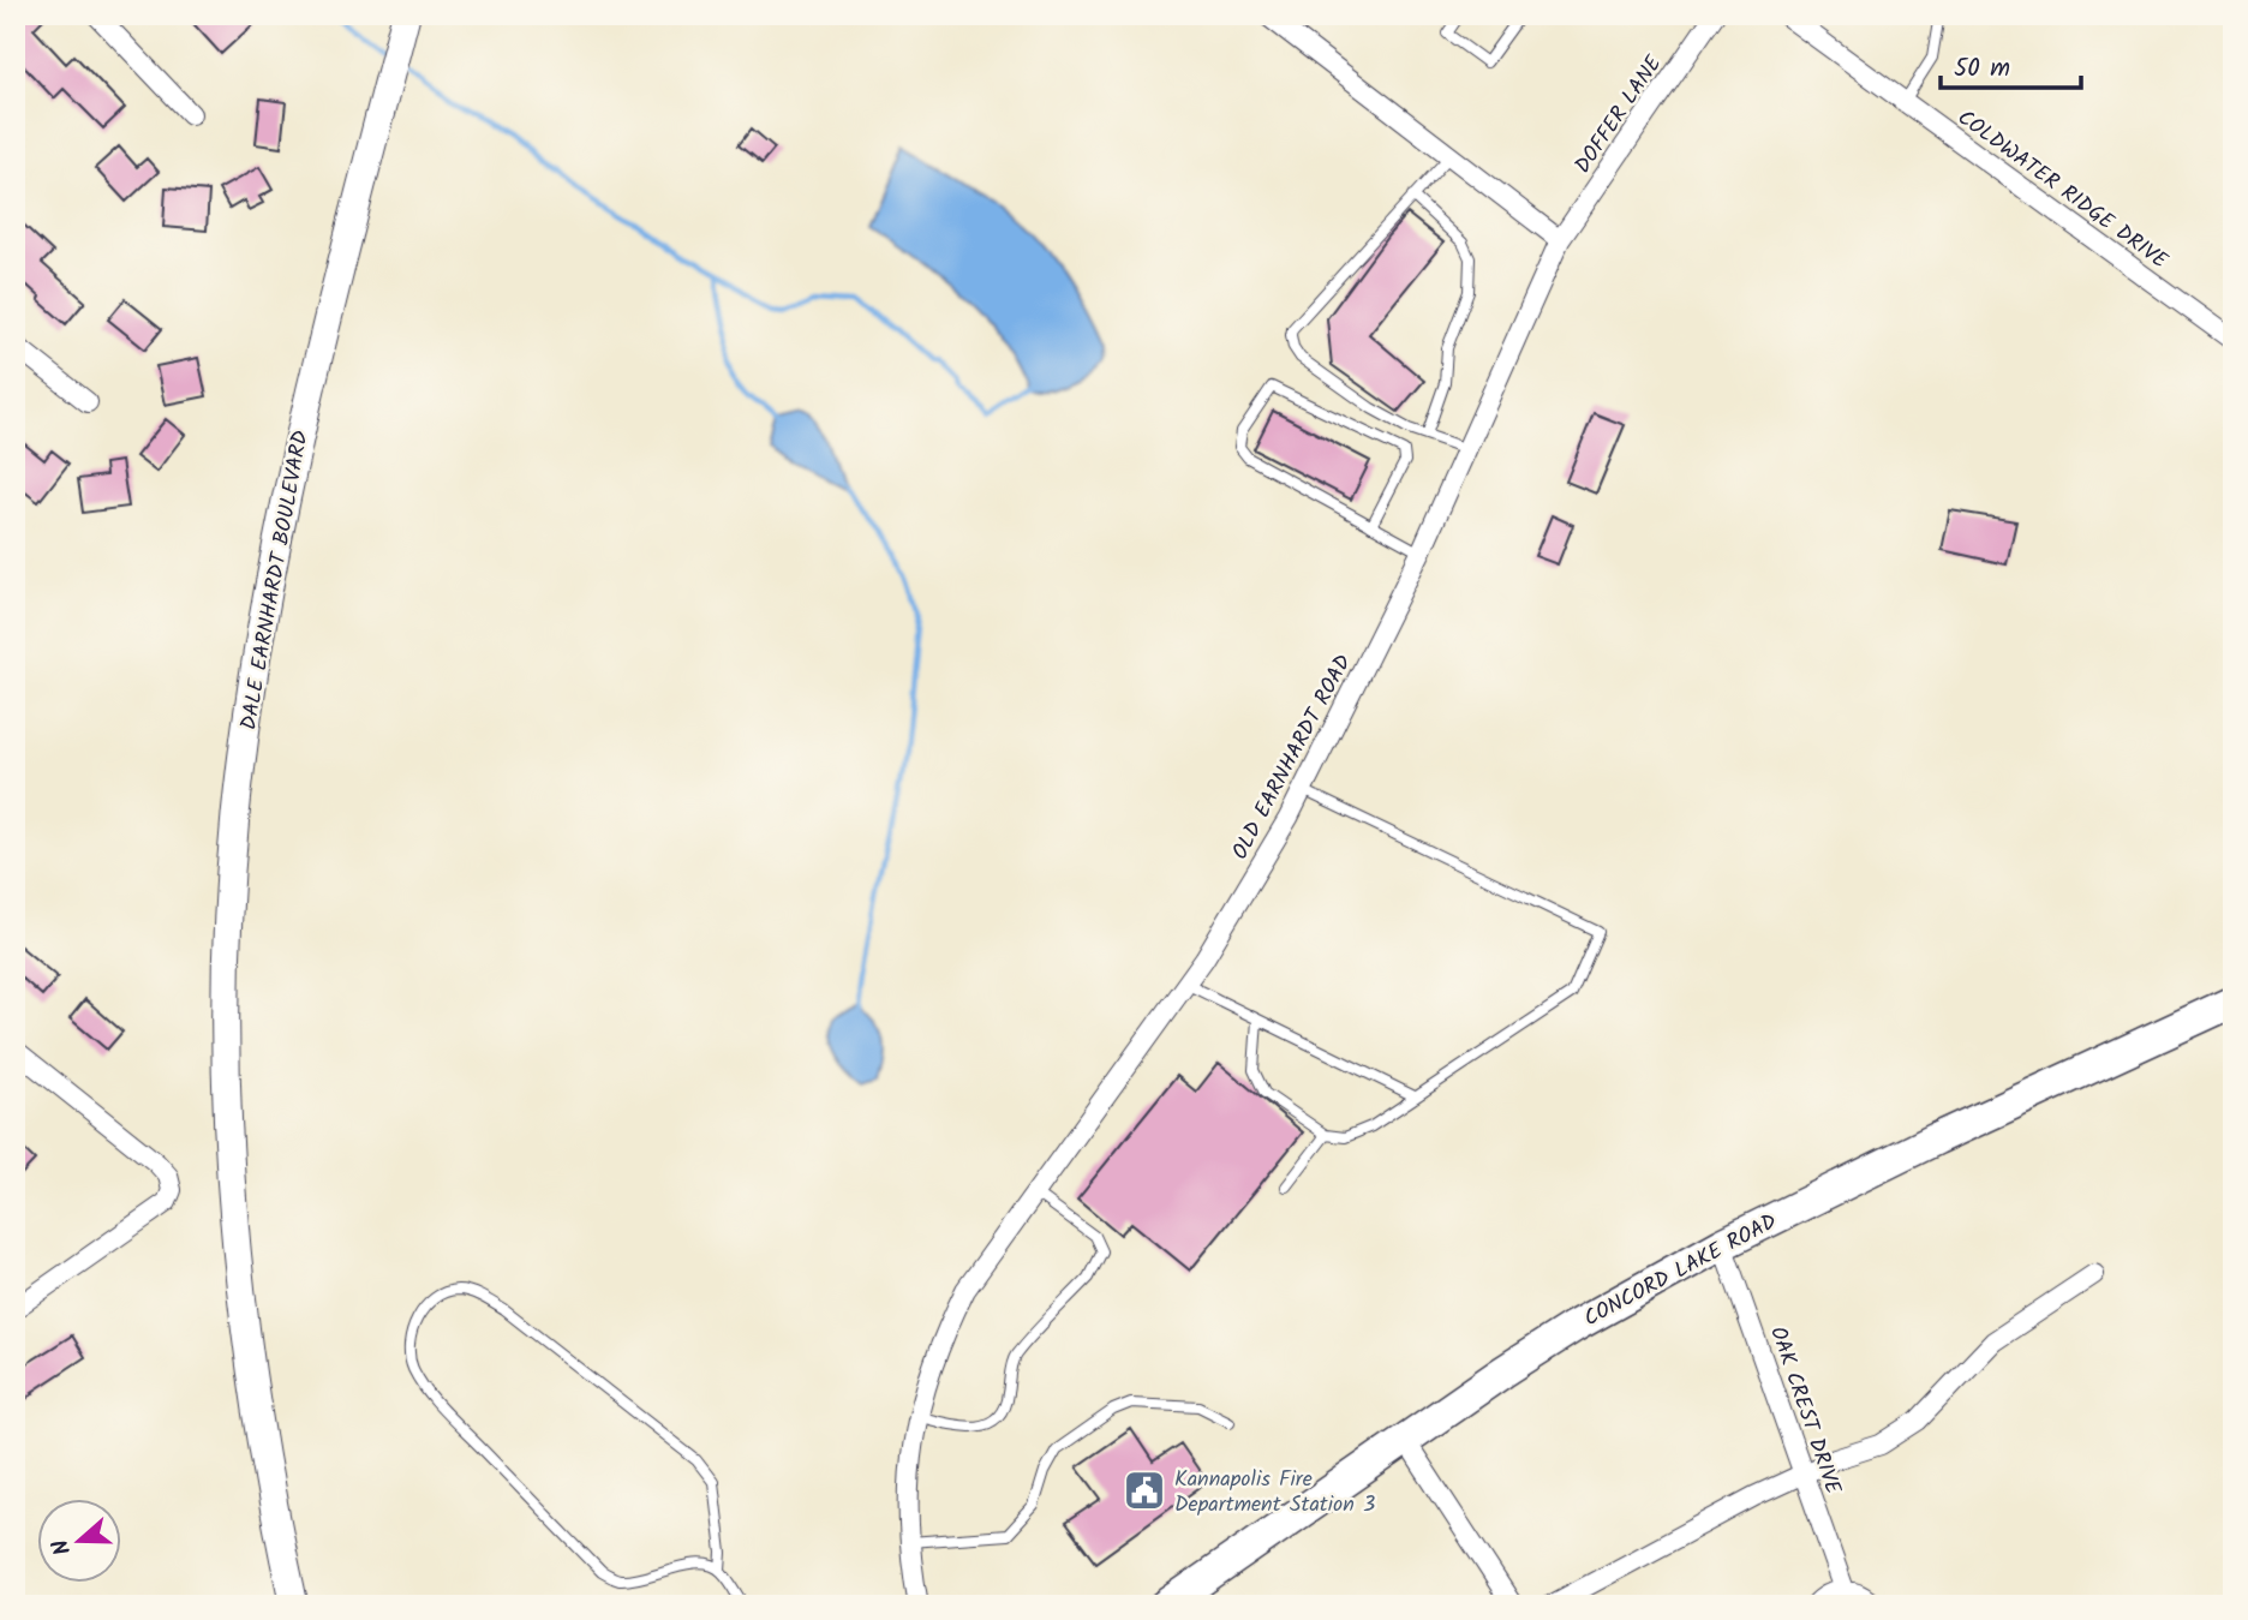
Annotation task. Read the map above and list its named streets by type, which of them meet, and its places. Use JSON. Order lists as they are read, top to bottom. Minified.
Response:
{"streets":{"main road":["DALE EARNHARDT BOULEVARD","CONCORD LAKE ROAD"],"street":["DOFFER LANE","COLDWATER RIDGE DRIVE","OLD EARNHARDT ROAD","OAK CREST DRIVE"]},"crossings":[["DOFFER LANE","OLD EARNHARDT ROAD"],["CONCORD LAKE ROAD","OAK CREST DRIVE"]],"places":{"public building":["Kannapolis Fire Department Station 3"]},"scale_bar":"50 m","north":"left"}
